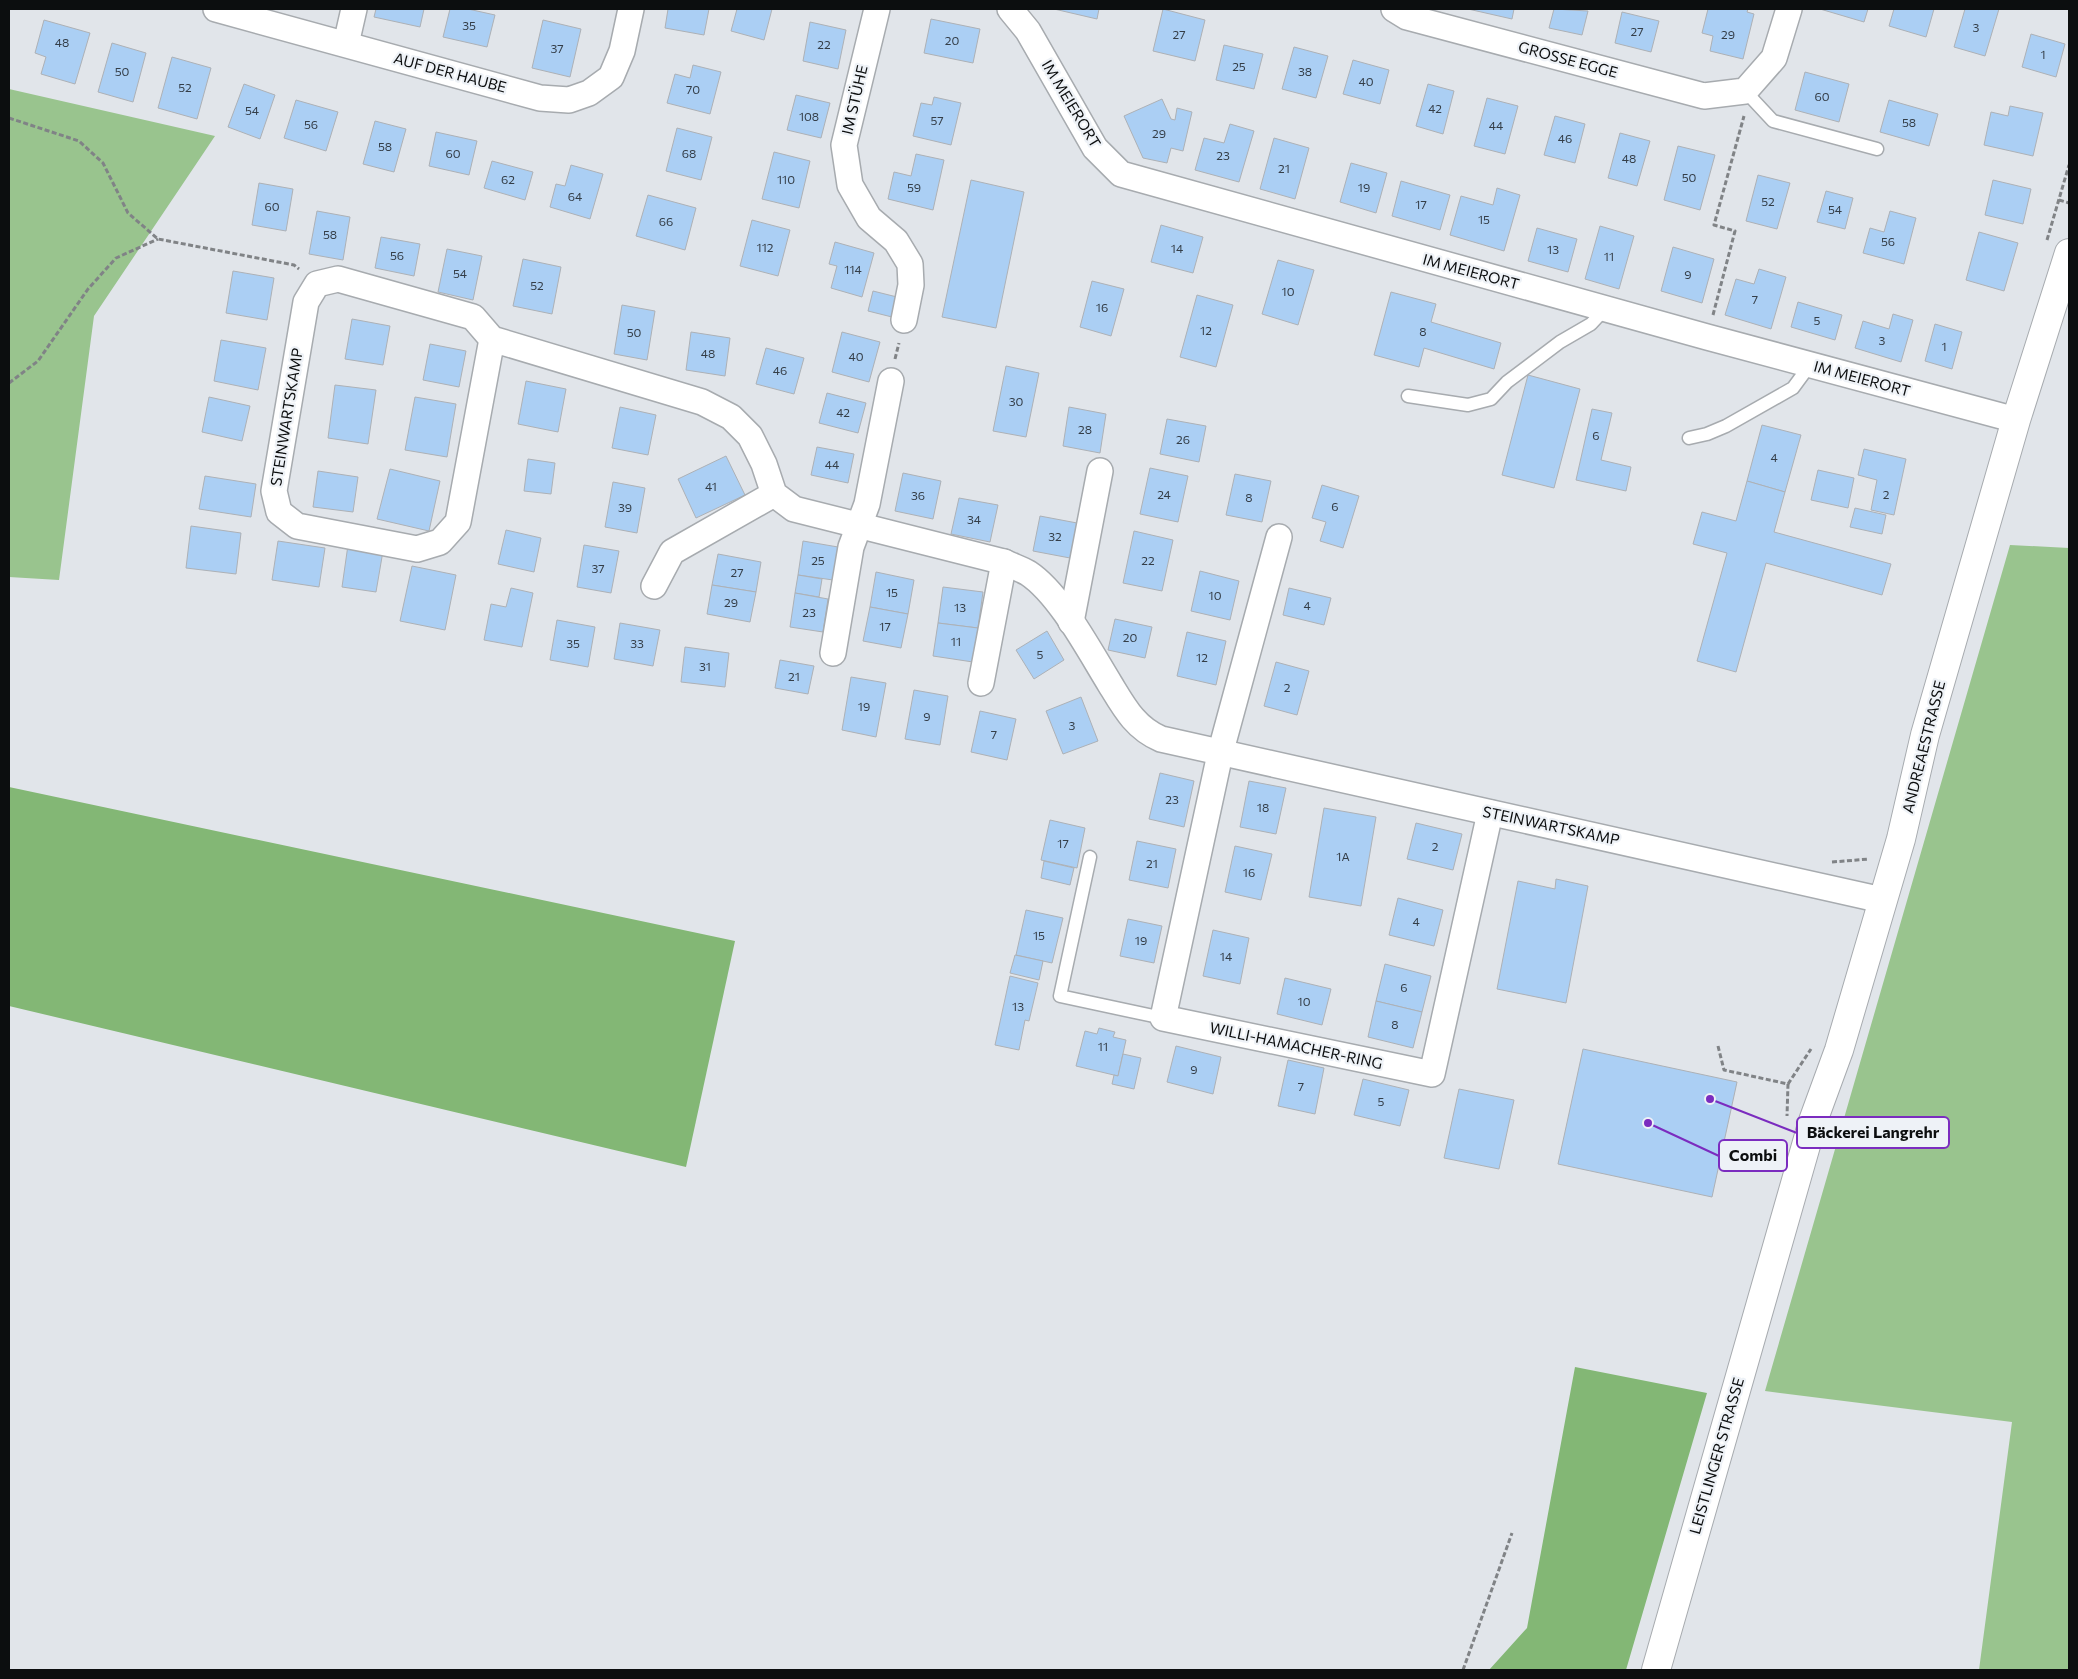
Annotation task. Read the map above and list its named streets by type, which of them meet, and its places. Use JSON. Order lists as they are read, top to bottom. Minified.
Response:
{"streets":{"street":["GROSSE EGGE","AUF DER HAUBE","IM STÜHE","IM MEIERORT","STEINWARTSKAMP","ANDREAESTRASSE","WILLI-HAMACHER-RING","LEISTLINGER STRASSE"]},"crossings":[["IM MEIERORT","ANDREAESTRASSE"],["STEINWARTSKAMP","ANDREAESTRASSE"],["STEINWARTSKAMP","WILLI-HAMACHER-RING"],["ANDREAESTRASSE","LEISTLINGER STRASSE"]],"places":["Bäckerei Langrehr","Combi"],"house_numbers":["35","3","27","27","29","20","48","22","37","1","25","50","38","40","52","70","60","42","54","108","57","58","56","44","29","46","58","60","68","23","48","21","50","62","110","59","19","64","52","17","60","54","15","66","58","56","112","14","13","56","11","114","54","9","52","10","7","16","5","12","8","50","3","1","48","40","46","30","42","28","6","26","4","44","41","24","2","36","8","6","39","34","32","25","22","37","27","15","10","29","4","13","23","17","20","11","35","33","5","12","31","21","2","19","9","3","7","23","18","17","2","1A","21","16","4","15","19","14","6","10","13","8","11","9","7","5"]}
